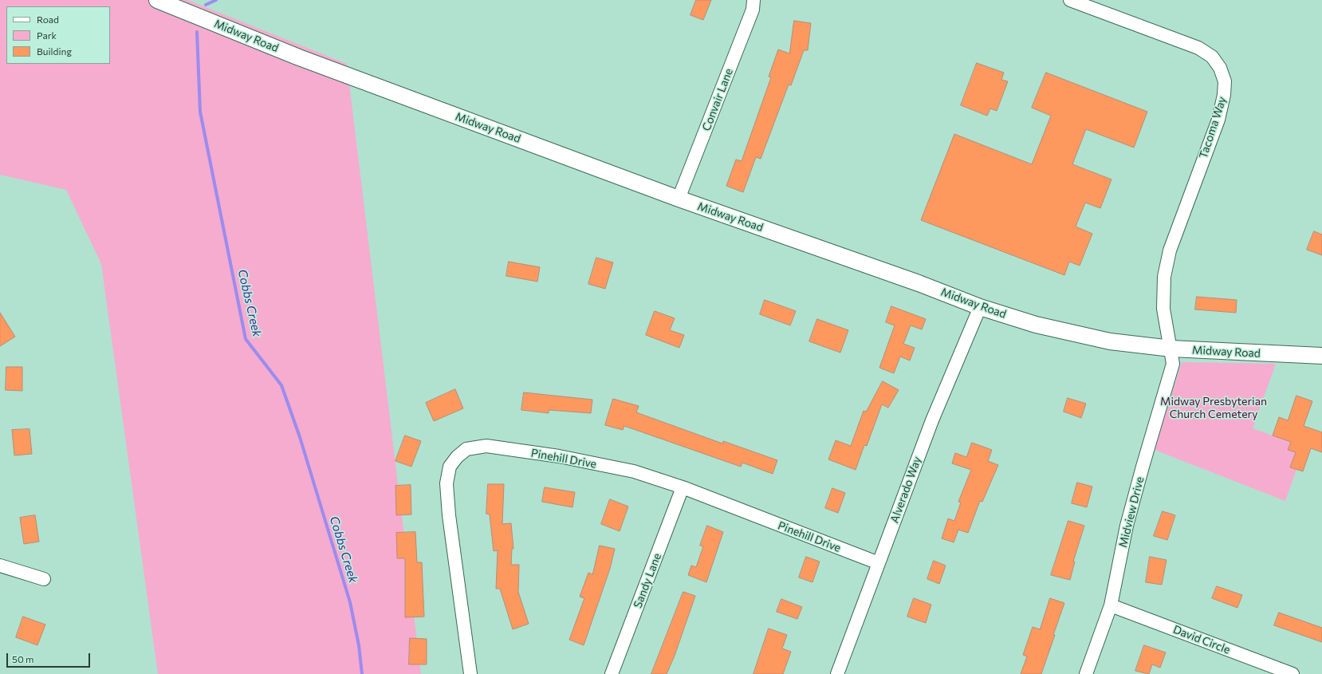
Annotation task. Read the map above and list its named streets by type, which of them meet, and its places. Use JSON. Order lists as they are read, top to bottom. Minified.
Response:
{"streets":{"street":["Midway Road","Convair Lane","Tacoma Way","Pinehill Drive","Alverado Way","Midview Drive","Sandy Lane","David Circle"]},"crossings":[["Midway Road","Convair Lane"],["Midway Road","Tacoma Way"],["Midway Road","Alverado Way"],["Midway Road","Midview Drive"],["Tacoma Way","Midview Drive"],["Pinehill Drive","Alverado Way"],["Pinehill Drive","Sandy Lane"],["Midview Drive","David Circle"]],"water":["Cobbs Creek"],"parks":["Midway Presbyterian Church Cemetery"],"legend":["Road","Park","Building"],"scale_bar":"50 m"}
